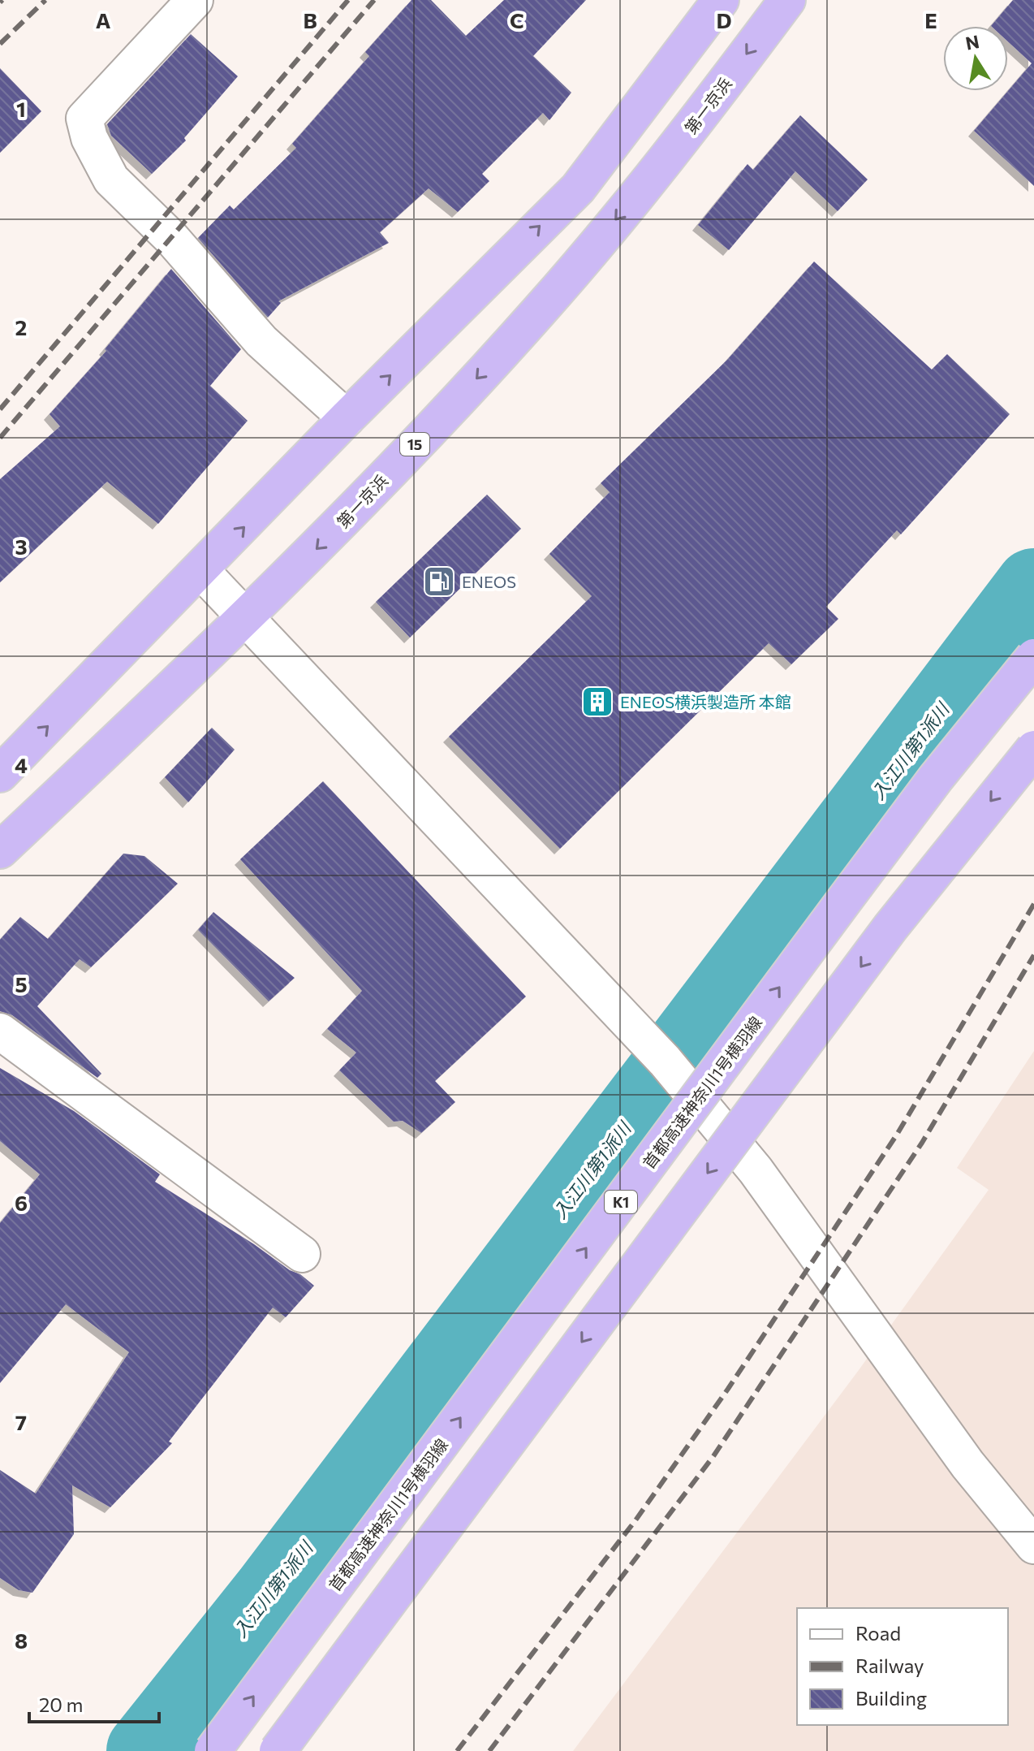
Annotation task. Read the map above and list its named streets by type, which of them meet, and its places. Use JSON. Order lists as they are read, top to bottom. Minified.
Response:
{"streets":{"highway":["第一京浜","15","首都高速神奈川1号横羽線","K1"]},"water":["入江川第1派川"],"places":{"fuel station":["ENEOS"],"building":["ENEOS横浜製造所 本館"]},"legend":["Road","Railway","Building"],"scale_bar":"20 m","north":"top","grid":{"columns":["A","B","C","D","E"],"rows":["1","2","3","4","5","6","7","8"]}}
